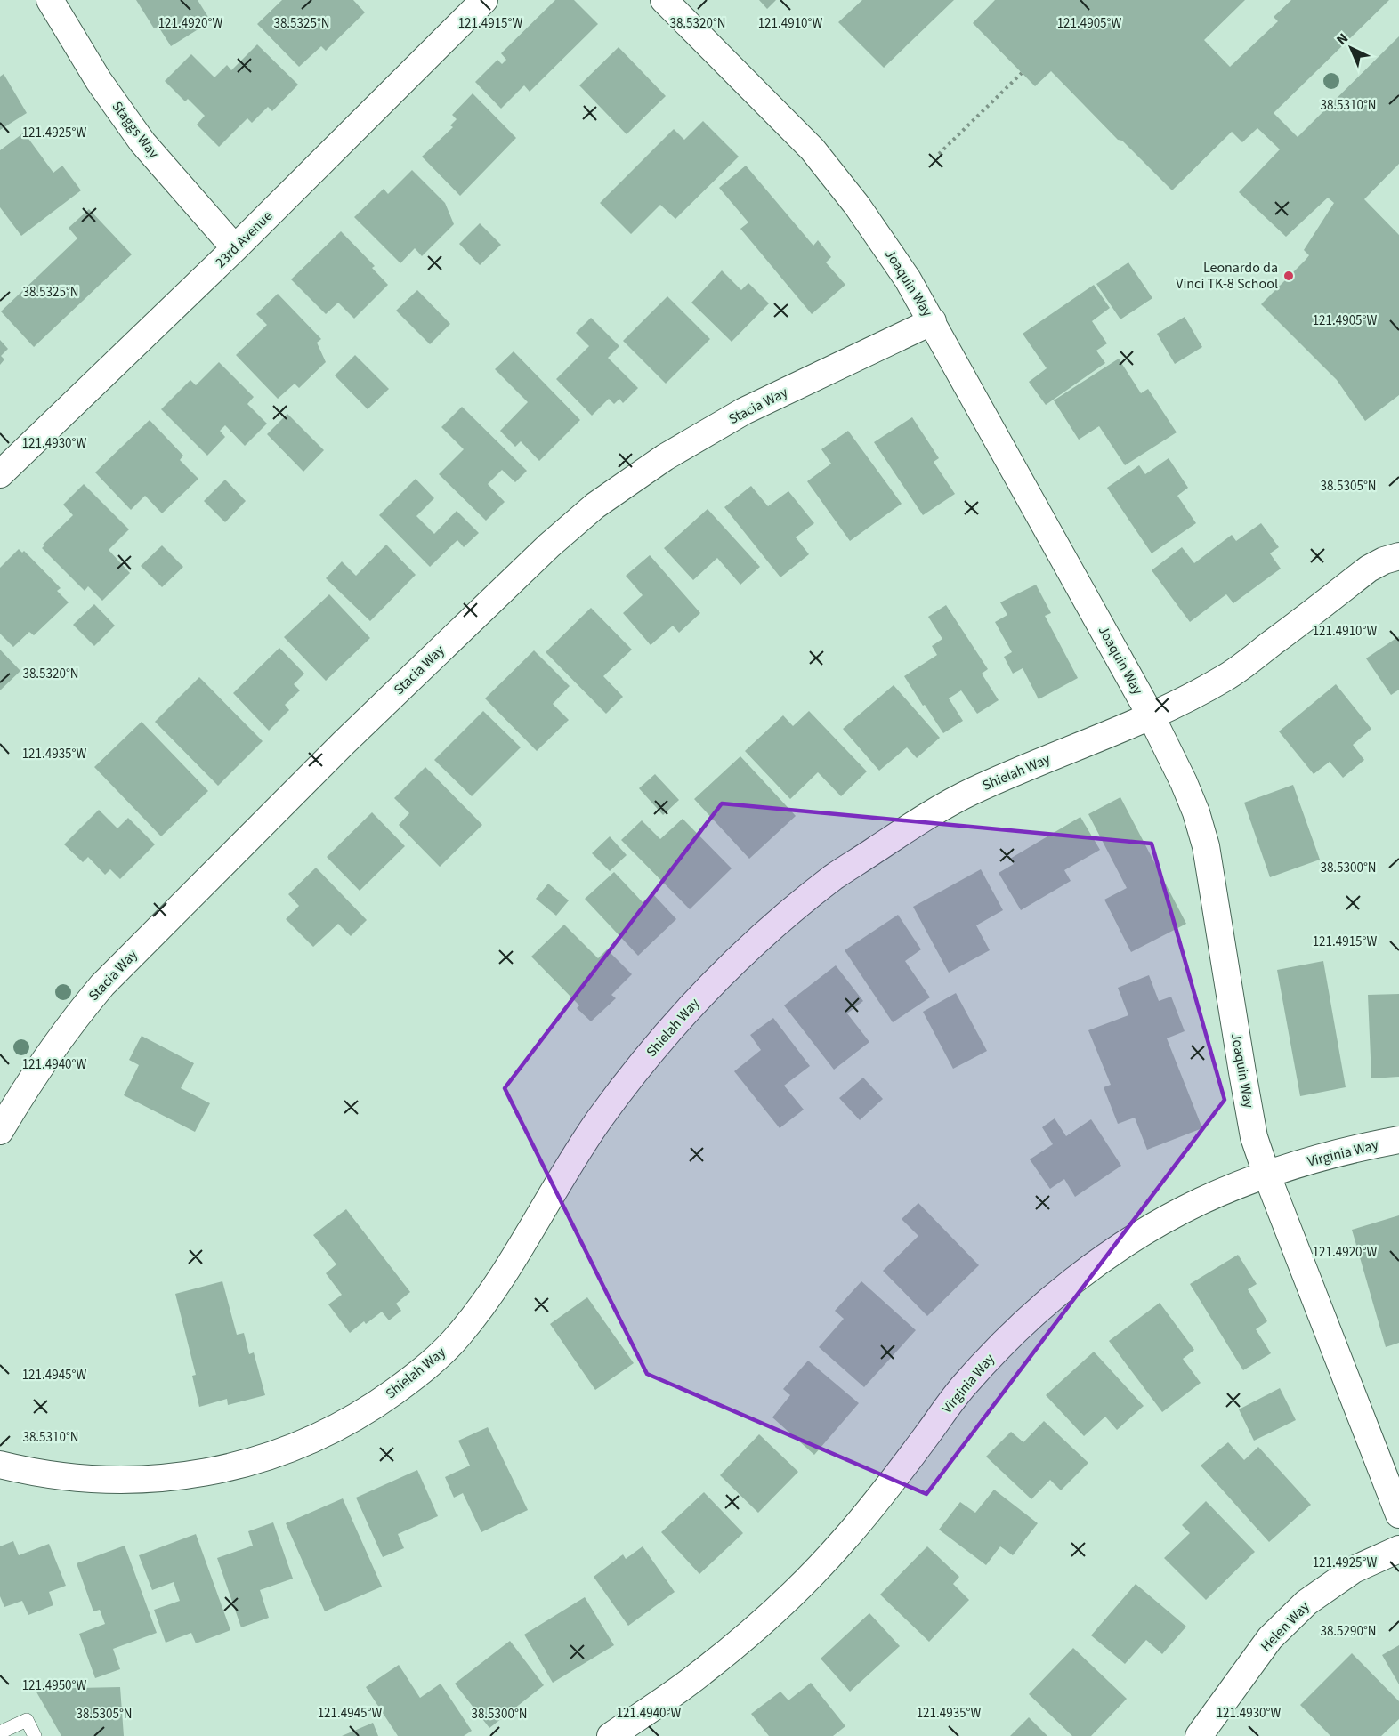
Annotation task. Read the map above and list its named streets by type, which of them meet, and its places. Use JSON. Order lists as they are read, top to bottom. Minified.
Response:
{"streets":{"street":["Staggs Way","23rd Avenue","Joaquin Way","Stacia Way","Shielah Way","Virginia Way","Helen Way"]},"crossings":[["Staggs Way","23rd Avenue"],["Joaquin Way","Stacia Way"],["Joaquin Way","Shielah Way"],["Joaquin Way","Virginia Way"]],"places":["Leonardo da Vinci TK-8 School"],"north":"top left","coordinates":["38.5325°N","38.5320°N","121.4920°W","121.4915°W","121.4910°W","121.4905°W","38.5310°N","121.4925°W","121.4930°W","38.5305°N","121.4935°W","38.5300°N","121.4940°W","121.4945°W","38.5290°N","121.4950°W"]}
